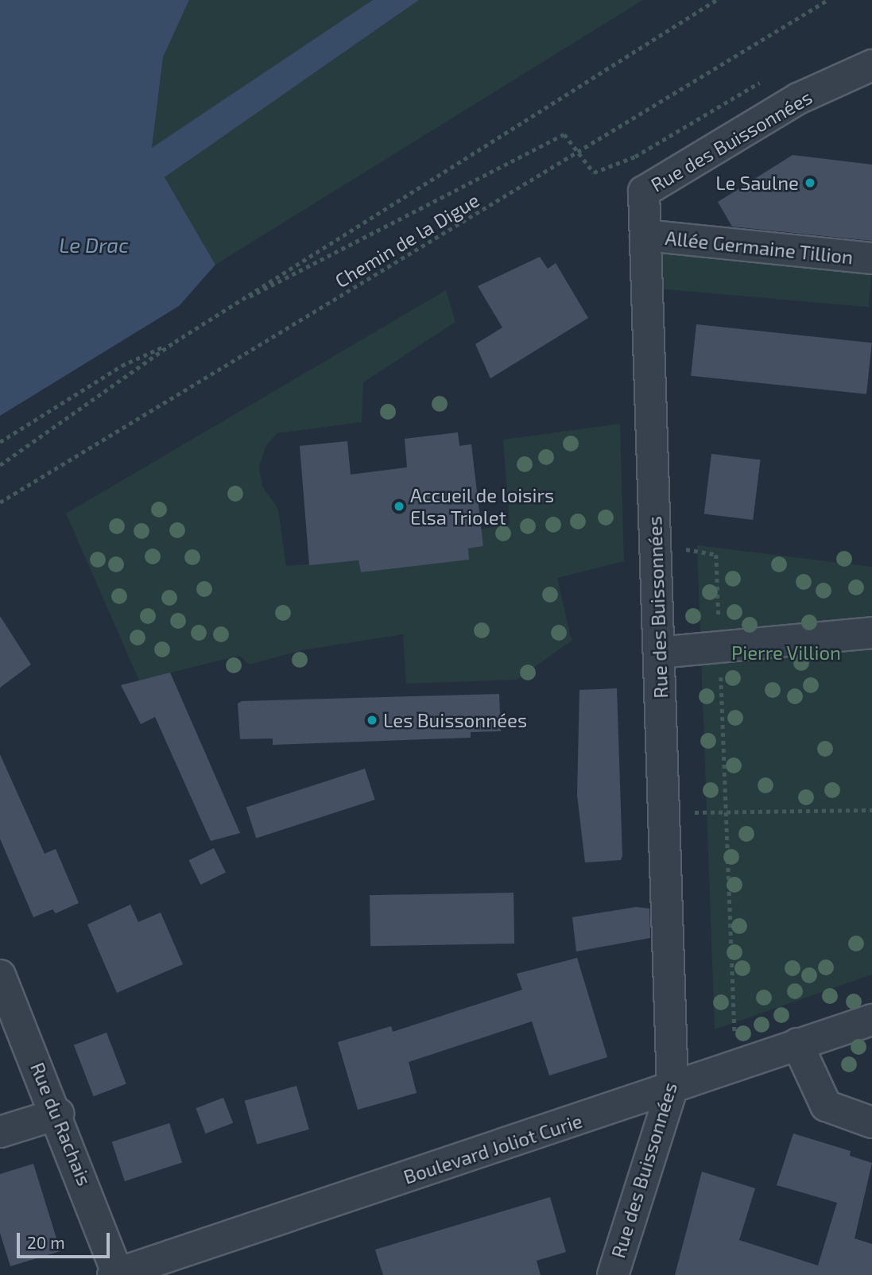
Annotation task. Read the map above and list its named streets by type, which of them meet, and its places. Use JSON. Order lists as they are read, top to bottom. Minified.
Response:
{"streets":{"street":["Rue des Buissonnées","Allée Germaine Tillion","Rue du Rachais","Boulevard Joliot Curie"],"path":["Chemin de la Digue"]},"crossings":[["Rue des Buissonnées","Allée Germaine Tillion"],["Rue des Buissonnées","Boulevard Joliot Curie"],["Rue du Rachais","Boulevard Joliot Curie"]],"water":["Le Drac"],"parks":["Pierre Villion"],"places":["Le Saulne","Accueil de loisirs Elsa Triolet","Les Buissonnées"],"scale_bar":"20 m"}
